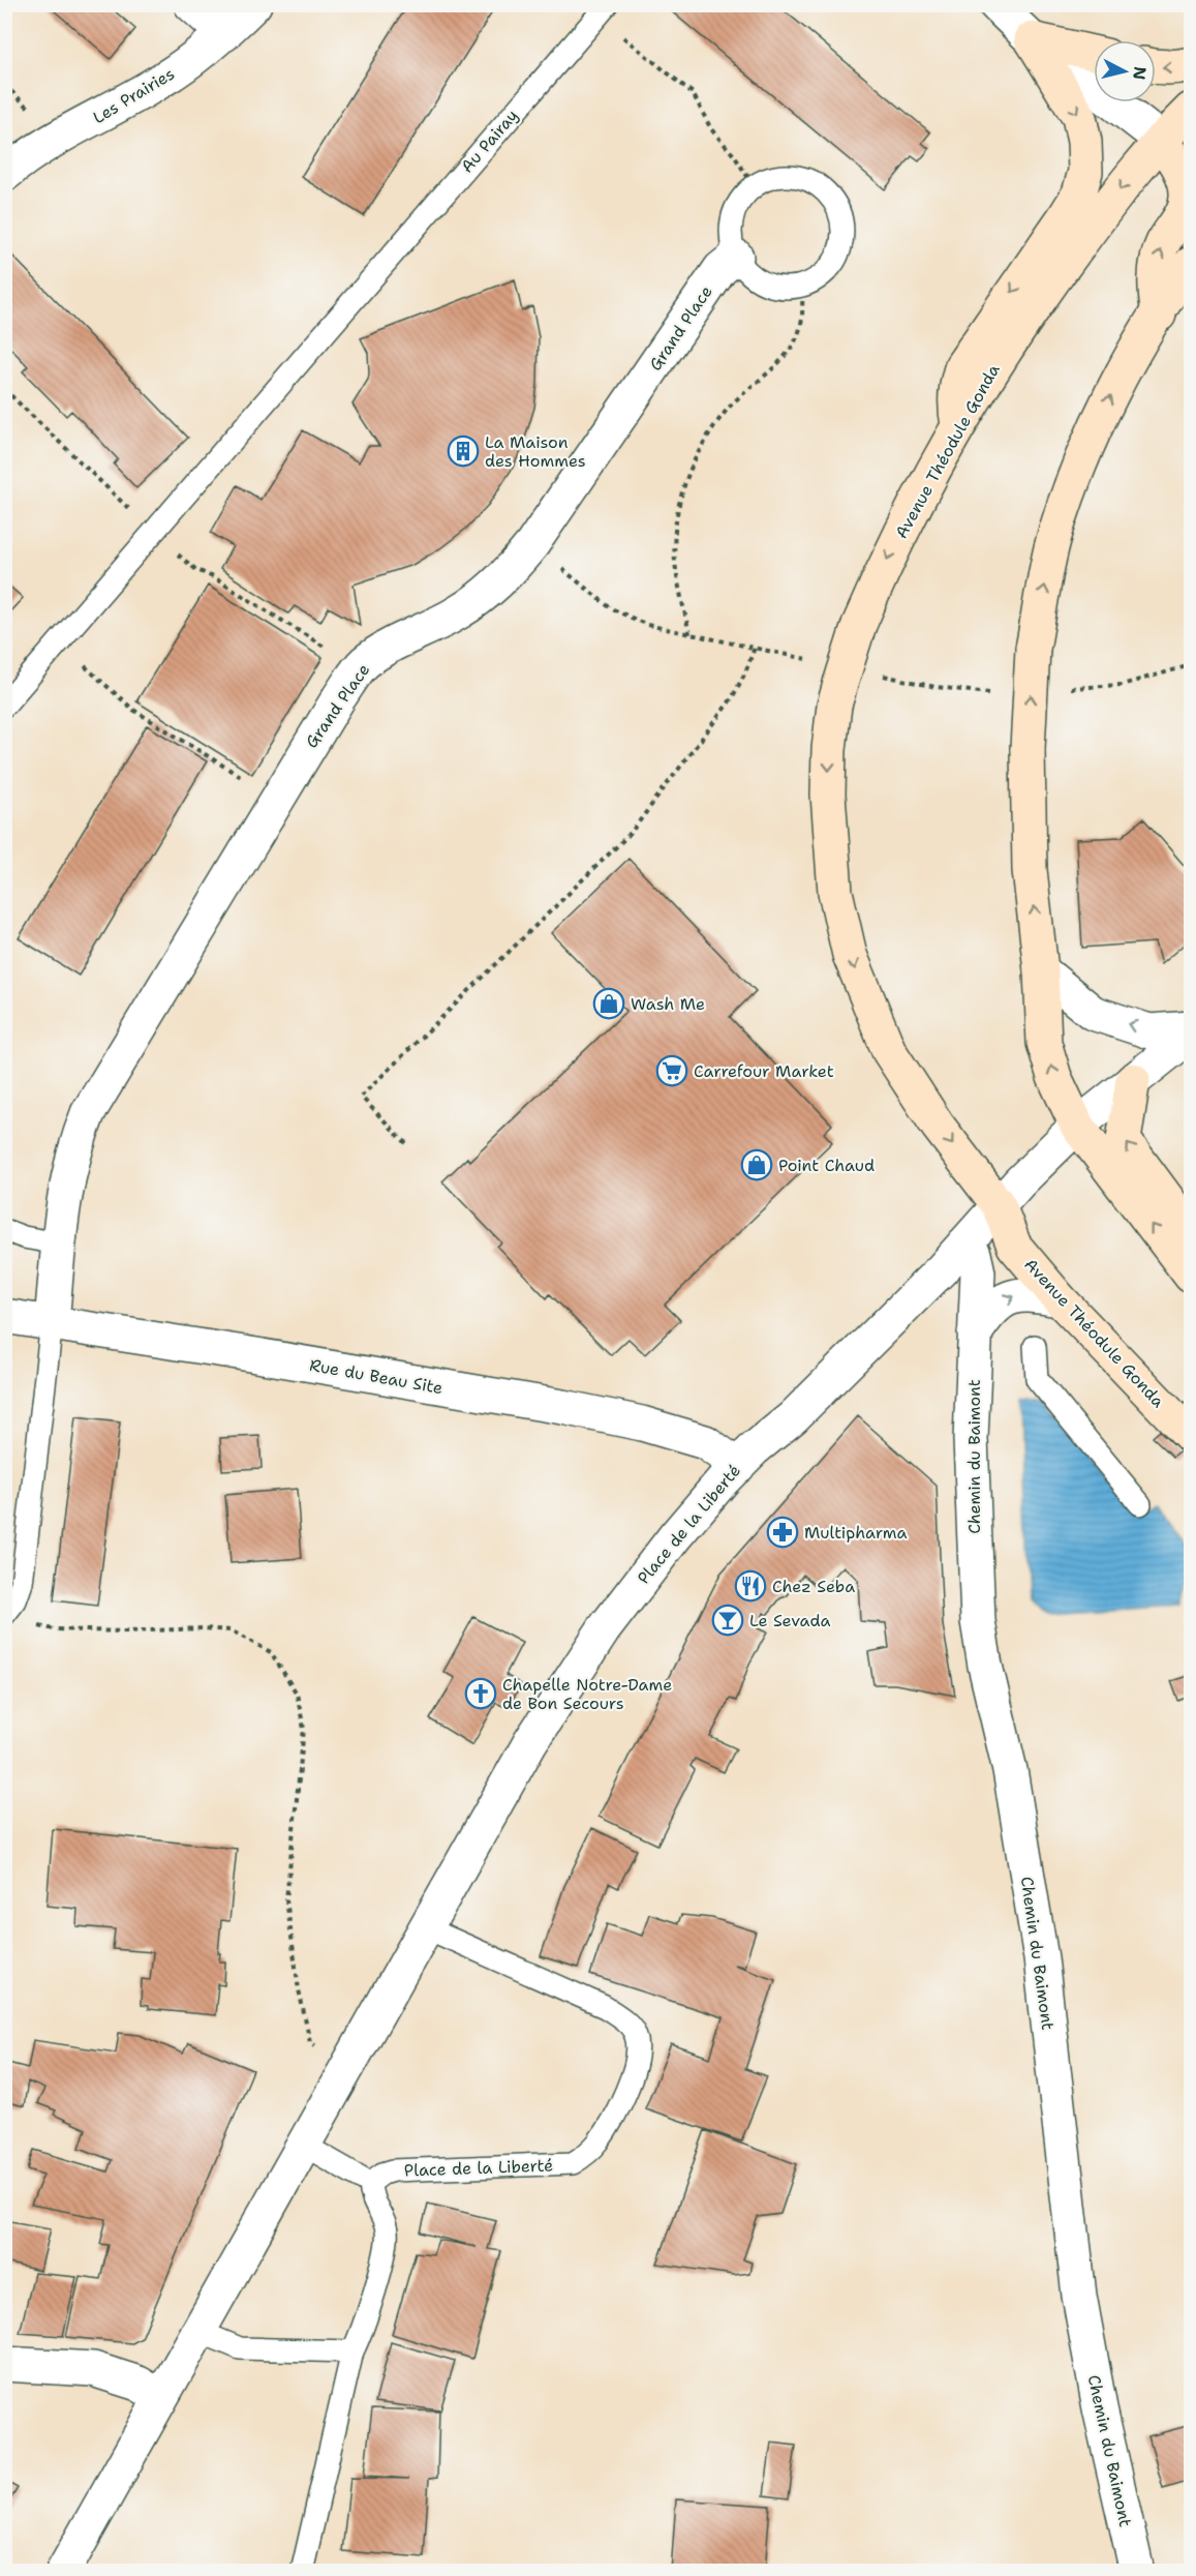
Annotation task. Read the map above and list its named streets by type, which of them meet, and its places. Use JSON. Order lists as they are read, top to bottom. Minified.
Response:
{"streets":{"main road":["Avenue Théodule Gonda"],"street":["Les Prairies","Grand Place","Rue du Beau Site","Chemin du Baimont","Place de la Liberté"],"lane":["Au Pairay"]},"crossings":[["Grand Place","Rue du Beau Site"],["Avenue Théodule Gonda","Place de la Liberté"],["Rue du Beau Site","Place de la Liberté"],["Chemin du Baimont","Place de la Liberté"]],"places":{"building":["La Maison des Hommes"],"shop":["Wash Me","Point Chaud"],"supermarket":["Carrefour Market"],"pharmacy":["Multipharma"],"restaurant":["Chez Seba"],"bar":["Le Sevada"],"church":["Chapelle Notre-Dame de Bon Secours"]},"north":"right"}
